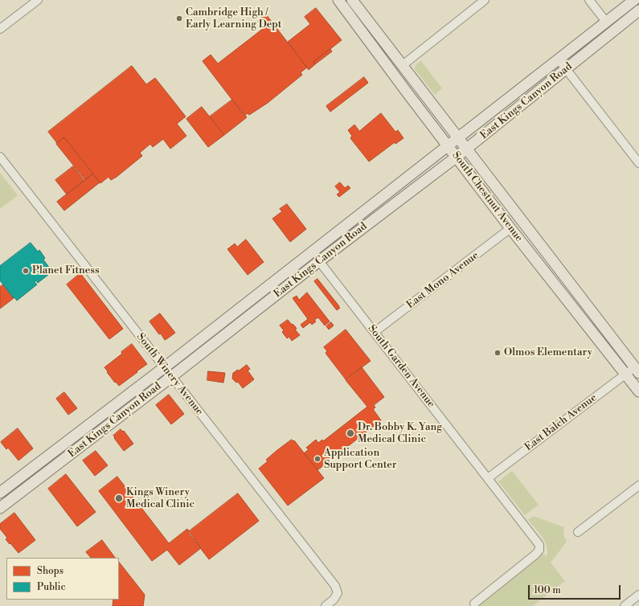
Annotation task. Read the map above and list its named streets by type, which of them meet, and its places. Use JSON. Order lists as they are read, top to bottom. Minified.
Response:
{"streets":{"main road":["East Kings Canyon Road","South Chestnut Avenue"],"street":["East Mono Avenue","South Garden Avenue","South Winery Avenue","East Balch Avenue"]},"crossings":[["East Kings Canyon Road","South Chestnut Avenue"],["East Kings Canyon Road","South Garden Avenue"],["East Kings Canyon Road","South Winery Avenue"],["South Chestnut Avenue","East Mono Avenue"],["South Chestnut Avenue","East Balch Avenue"],["East Mono Avenue","South Garden Avenue"],["South Garden Avenue","East Balch Avenue"]],"places":["Cambridge High / Early Learning Dept","Planet Fitness","Olmos Elementary","Dr. Bobby K. Yang Medical Clinic","Application Support Center","Kings Winery Medical Clinic"],"legend":["Shops","Public"],"scale_bar":"100 m"}
